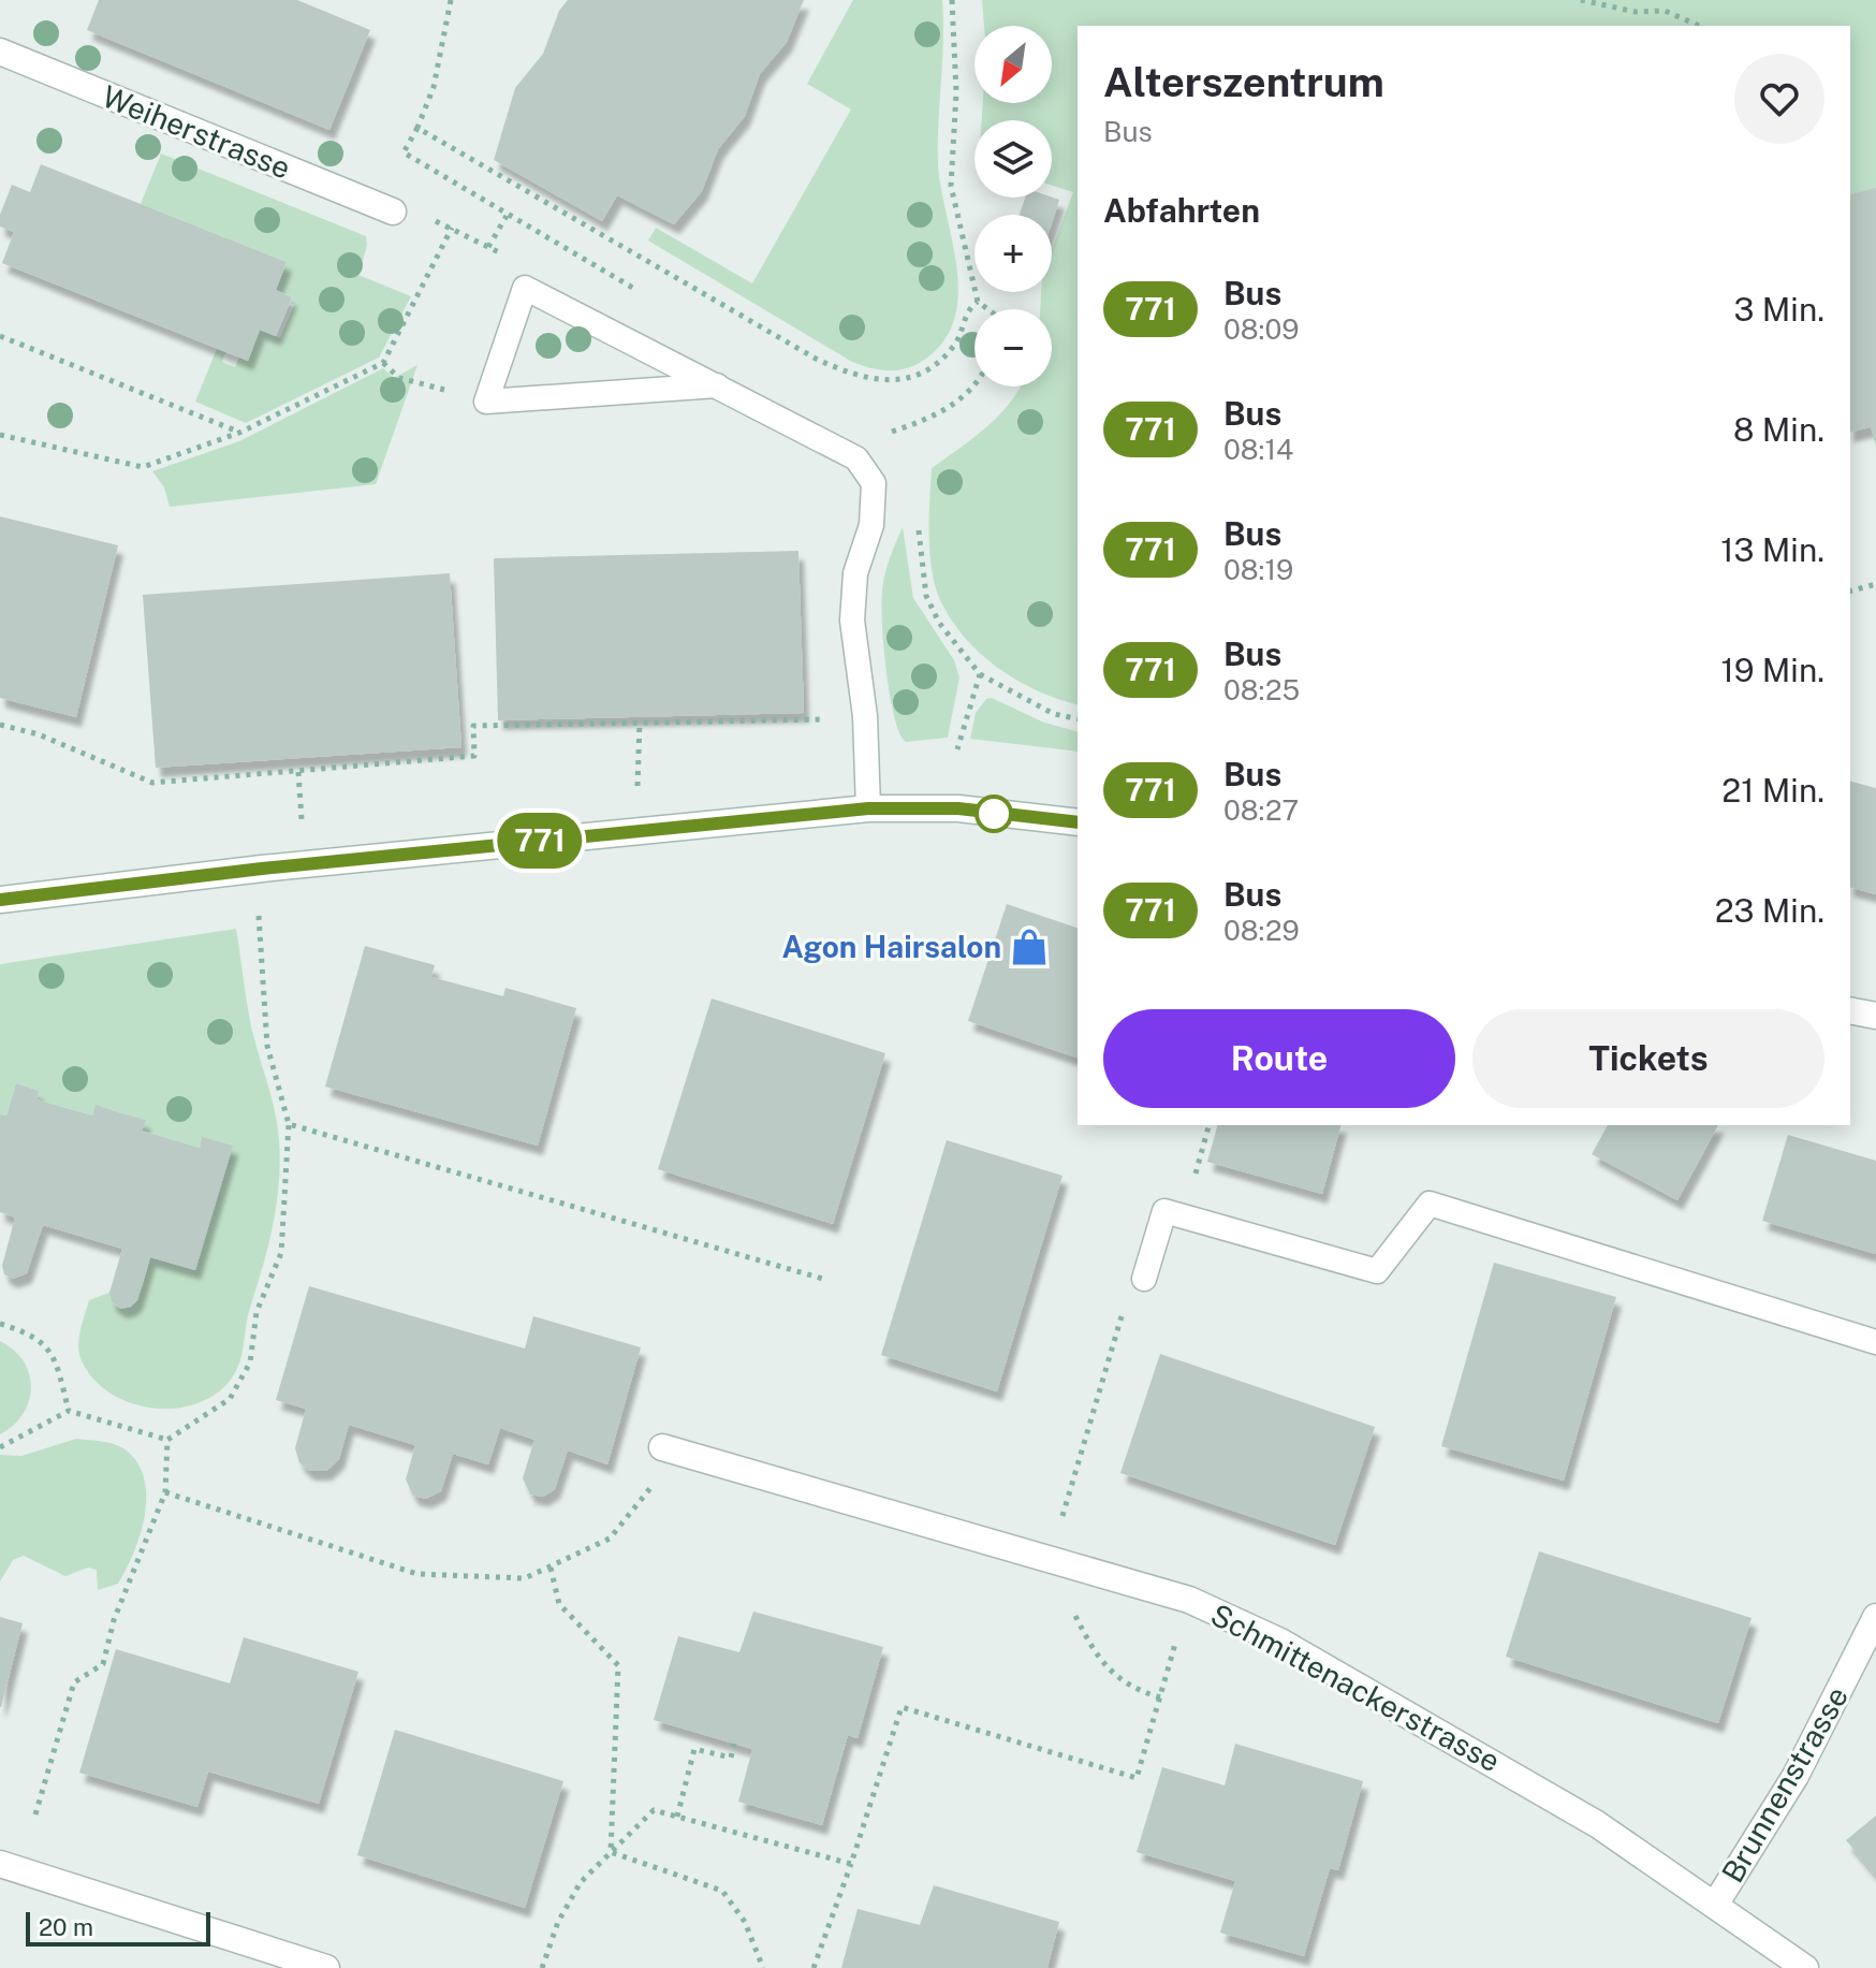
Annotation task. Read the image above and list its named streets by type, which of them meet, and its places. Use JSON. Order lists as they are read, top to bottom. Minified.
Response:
{"streets":{"street":["Weiherstrasse","Schmittenackerstrasse","Brunnenstrasse"]},"crossings":[["Schmittenackerstrasse","Brunnenstrasse"]],"places":{"shop":["Agon Hairsalon"]},"lines":["bus line 771"],"scale_bar":"20 m","north":"bottom left","page":{"on_map":"771","map_buttons":["+","−"],"heading":[["Alterszentrum","Bus"],"Abfahrten"],"list":[{"mark":"771","name":"Bus","note":"08:09","value":"3 Min."},{"mark":"771","name":"Bus","note":"08:14","value":"8 Min."},{"mark":"771","name":"Bus","note":"08:19","value":"13 Min."},{"mark":"771","name":"Bus","note":"08:25","value":"19 Min."},{"mark":"771","name":"Bus","note":"08:27","value":"21 Min."},{"mark":"771","name":"Bus","note":"08:29","value":"23 Min."}],"buttons":["Route","Tickets"],"scale":"20 m"}}
